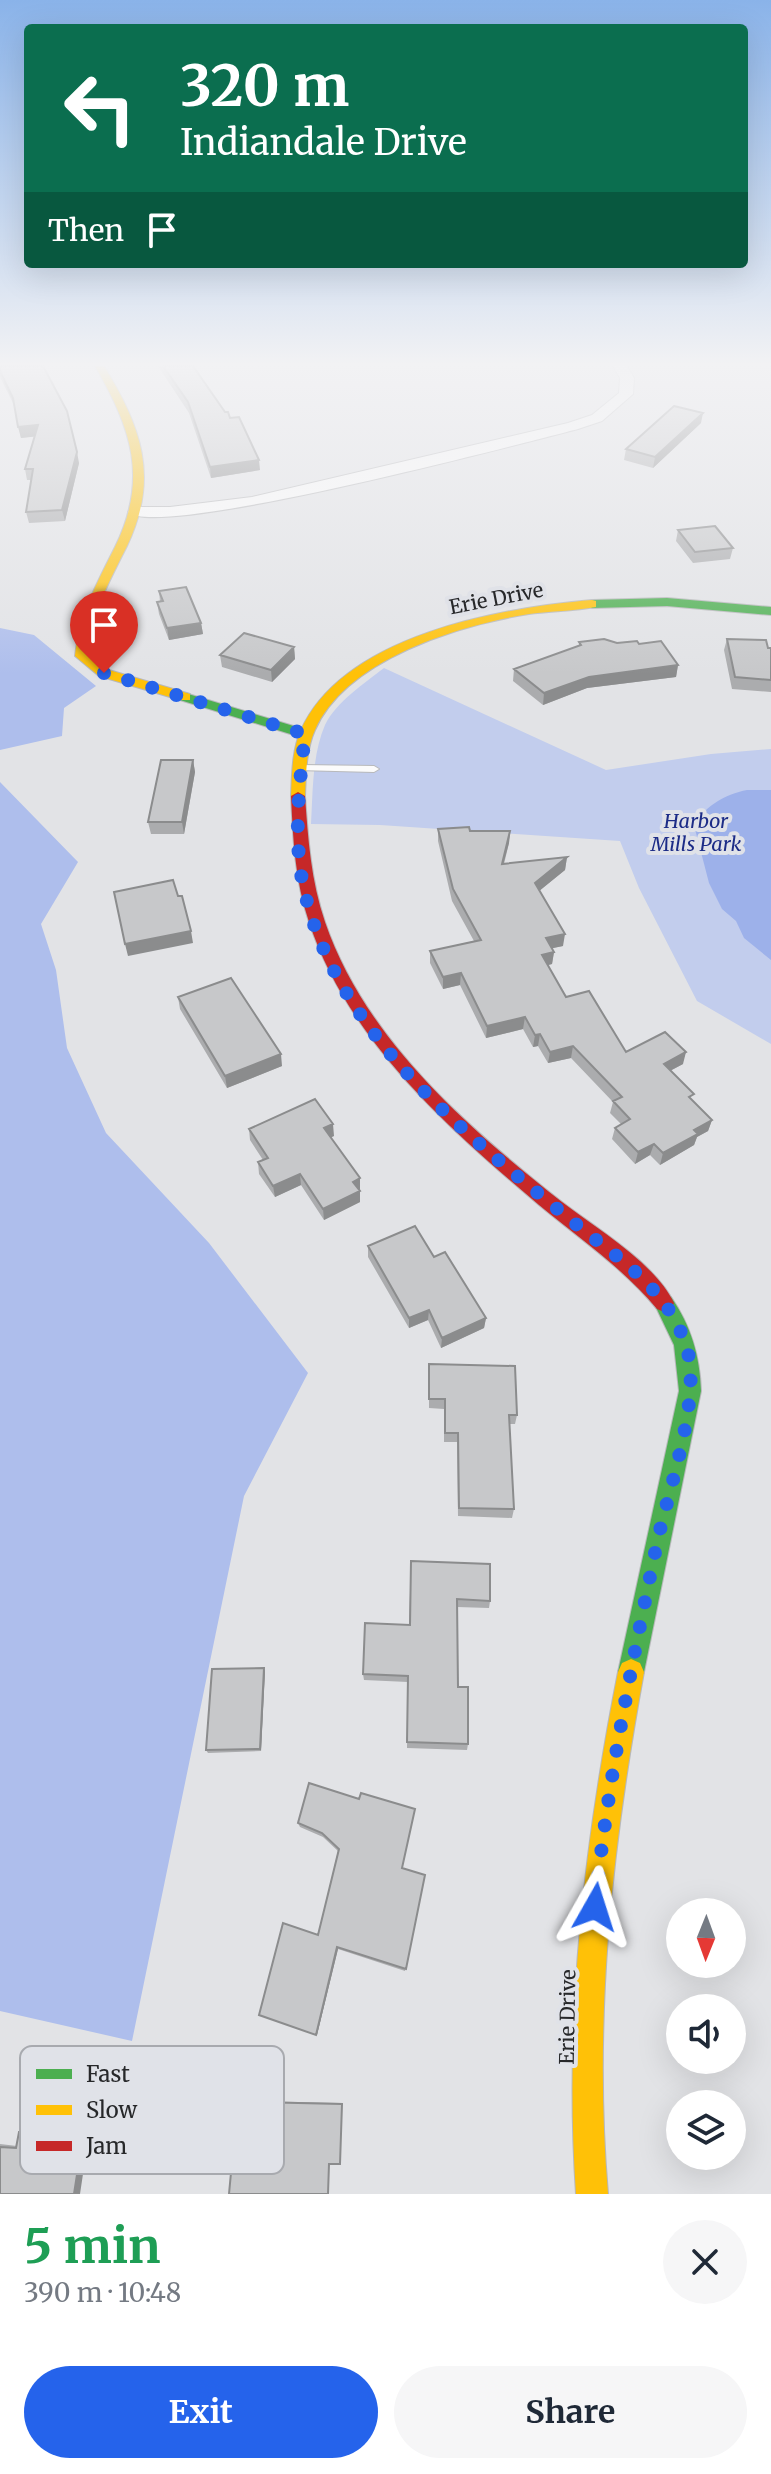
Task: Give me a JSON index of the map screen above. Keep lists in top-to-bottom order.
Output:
{
  "streets": {
    "street": ["Erie Drive"]
  },
  "parks": ["Harbor Mills Park"],
  "legend": ["Fast", "Slow", "Jam"],
  "north": "bottom",
  "page": {
    "turn": ["320 m", "Indiandale Drive"],
    "then": "Then",
    "heading": ["5 min", "390 m · 10:48"],
    "buttons": ["Exit", "Share"]
  }
}
